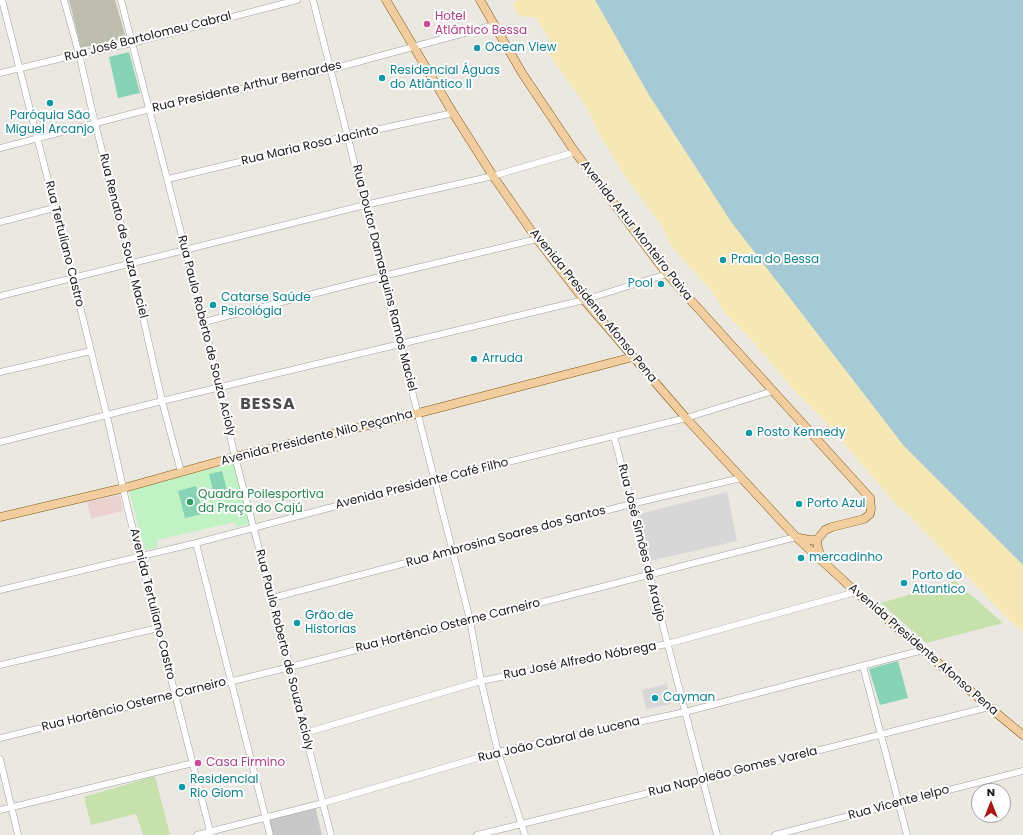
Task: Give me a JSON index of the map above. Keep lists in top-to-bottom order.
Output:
{
  "streets": {
    "main road": [
      "Avenida Artur Monteiro Paiva",
      "Avenida Presidente Afonso Pena",
      "Avenida Presidente Nilo Peçanha",
      "Rua Hortêncio Osterne Carneiro"
    ],
    "street": [
      "Rua José Bartolomeu Cabral",
      "Rua Presidente Arthur Bernardes",
      "Rua Maria Rosa Jacinto",
      "Rua Renato de Souza Maciel",
      "Rua Tertuliano Castro",
      "Rua Doutor Damasquins Ramos Maciel",
      "Rua Paulo Roberto de Souza Acioly",
      "Avenida Presidente Café Filho",
      "Rua Ambrosina Soares dos Santos",
      "Rua José Simões de Araújo",
      "Avenida Tertuliano Castro",
      "Rua José Alfredo Nóbrega",
      "Rua João Cabral de Lucena",
      "Rua Napoleão Gomes Varela",
      "Rua Vicente Ielpo"
    ]
  },
  "crossings": [
    ["Rua José Bartolomeu Cabral", "Rua Renato de Souza Maciel"],
    ["Rua José Bartolomeu Cabral", "Rua Tertuliano Castro"],
    ["Rua José Bartolomeu Cabral", "Rua Paulo Roberto de Souza Acioly"],
    ["Rua Presidente Arthur Bernardes", "Avenida Artur Monteiro Paiva"],
    ["Rua Presidente Arthur Bernardes", "Rua Renato de Souza Maciel"],
    ["Rua Presidente Arthur Bernardes", "Rua Tertuliano Castro"],
    ["Rua Presidente Arthur Bernardes", "Rua Doutor Damasquins Ramos Maciel"],
    ["Rua Presidente Arthur Bernardes", "Avenida Presidente Afonso Pena"],
    ["Rua Presidente Arthur Bernardes", "Rua Paulo Roberto de Souza Acioly"],
    ["Rua Maria Rosa Jacinto", "Rua Doutor Damasquins Ramos Maciel"],
    ["Rua Maria Rosa Jacinto", "Avenida Presidente Afonso Pena"],
    ["Rua Maria Rosa Jacinto", "Rua Paulo Roberto de Souza Acioly"],
    ["Avenida Artur Monteiro Paiva", "Avenida Presidente Afonso Pena"],
    ["Avenida Artur Monteiro Paiva", "Avenida Presidente Café Filho"],
    ["Avenida Artur Monteiro Paiva", "Rua Hortêncio Osterne Carneiro"],
    ["Rua Renato de Souza Maciel", "Avenida Presidente Nilo Peçanha"],
    ["Rua Tertuliano Castro", "Avenida Presidente Nilo Peçanha"],
    ["Rua Tertuliano Castro", "Avenida Tertuliano Castro"],
    ["Rua Doutor Damasquins Ramos Maciel", "Avenida Presidente Nilo Peçanha"],
    ["Rua Doutor Damasquins Ramos Maciel", "Avenida Presidente Café Filho"],
    ["Rua Doutor Damasquins Ramos Maciel", "Rua Ambrosina Soares dos Santos"],
    ["Rua Doutor Damasquins Ramos Maciel", "Rua Hortêncio Osterne Carneiro"],
    ["Rua Doutor Damasquins Ramos Maciel", "Rua José Alfredo Nóbrega"],
    ["Rua Doutor Damasquins Ramos Maciel", "Rua João Cabral de Lucena"],
    ["Rua Doutor Damasquins Ramos Maciel", "Rua Napoleão Gomes Varela"],
    ["Avenida Presidente Afonso Pena", "Avenida Presidente Nilo Peçanha"],
    ["Avenida Presidente Afonso Pena", "Avenida Presidente Café Filho"],
    ["Avenida Presidente Afonso Pena", "Rua Ambrosina Soares dos Santos"],
    ["Avenida Presidente Afonso Pena", "Rua Hortêncio Osterne Carneiro"],
    ["Avenida Presidente Afonso Pena", "Rua José Alfredo Nóbrega"],
    ["Avenida Presidente Afonso Pena", "Rua João Cabral de Lucena"],
    ["Avenida Presidente Afonso Pena", "Rua Napoleão Gomes Varela"],
    ["Rua Paulo Roberto de Souza Acioly", "Avenida Presidente Nilo Peçanha"],
    ["Rua Paulo Roberto de Souza Acioly", "Avenida Presidente Café Filho"],
    ["Rua Paulo Roberto de Souza Acioly", "Rua Ambrosina Soares dos Santos"],
    ["Rua Paulo Roberto de Souza Acioly", "Rua Hortêncio Osterne Carneiro"],
    ["Rua Paulo Roberto de Souza Acioly", "Rua José Alfredo Nóbrega"],
    ["Rua Paulo Roberto de Souza Acioly", "Rua João Cabral de Lucena"],
    ["Avenida Presidente Nilo Peçanha", "Avenida Tertuliano Castro"],
    ["Avenida Presidente Café Filho", "Rua José Simões de Araújo"],
    ["Avenida Presidente Café Filho", "Avenida Tertuliano Castro"],
    ["Rua Ambrosina Soares dos Santos", "Rua José Simões de Araújo"],
    ["Rua José Simões de Araújo", "Rua Hortêncio Osterne Carneiro"],
    ["Rua José Simões de Araújo", "Rua José Alfredo Nóbrega"],
    ["Rua José Simões de Araújo", "Rua João Cabral de Lucena"],
    ["Rua José Simões de Araújo", "Rua Napoleão Gomes Varela"],
    ["Avenida Tertuliano Castro", "Rua Hortêncio Osterne Carneiro"],
    ["Avenida Tertuliano Castro", "Rua João Cabral de Lucena"]
  ],
  "districts": ["BESSA"],
  "places": [
    "Hotel Atlântico Bessa",
    "Ocean View",
    "Residencial Águas do Atlântico II",
    "Paróquia São Miguel Arcanjo",
    "Praia do Bessa",
    "Pool",
    "Catarse Saúde Psicológia",
    "Arruda",
    "Posto Kennedy",
    "Quadra Poilesportiva da Praça do Cajú",
    "Porto Azul",
    "mercadinho",
    "Porto do Atlantico",
    "Grão de Historias",
    "Cayman",
    "Casa Firmino",
    "Residencial Rio Giom"
  ],
  "north": "top"
}
